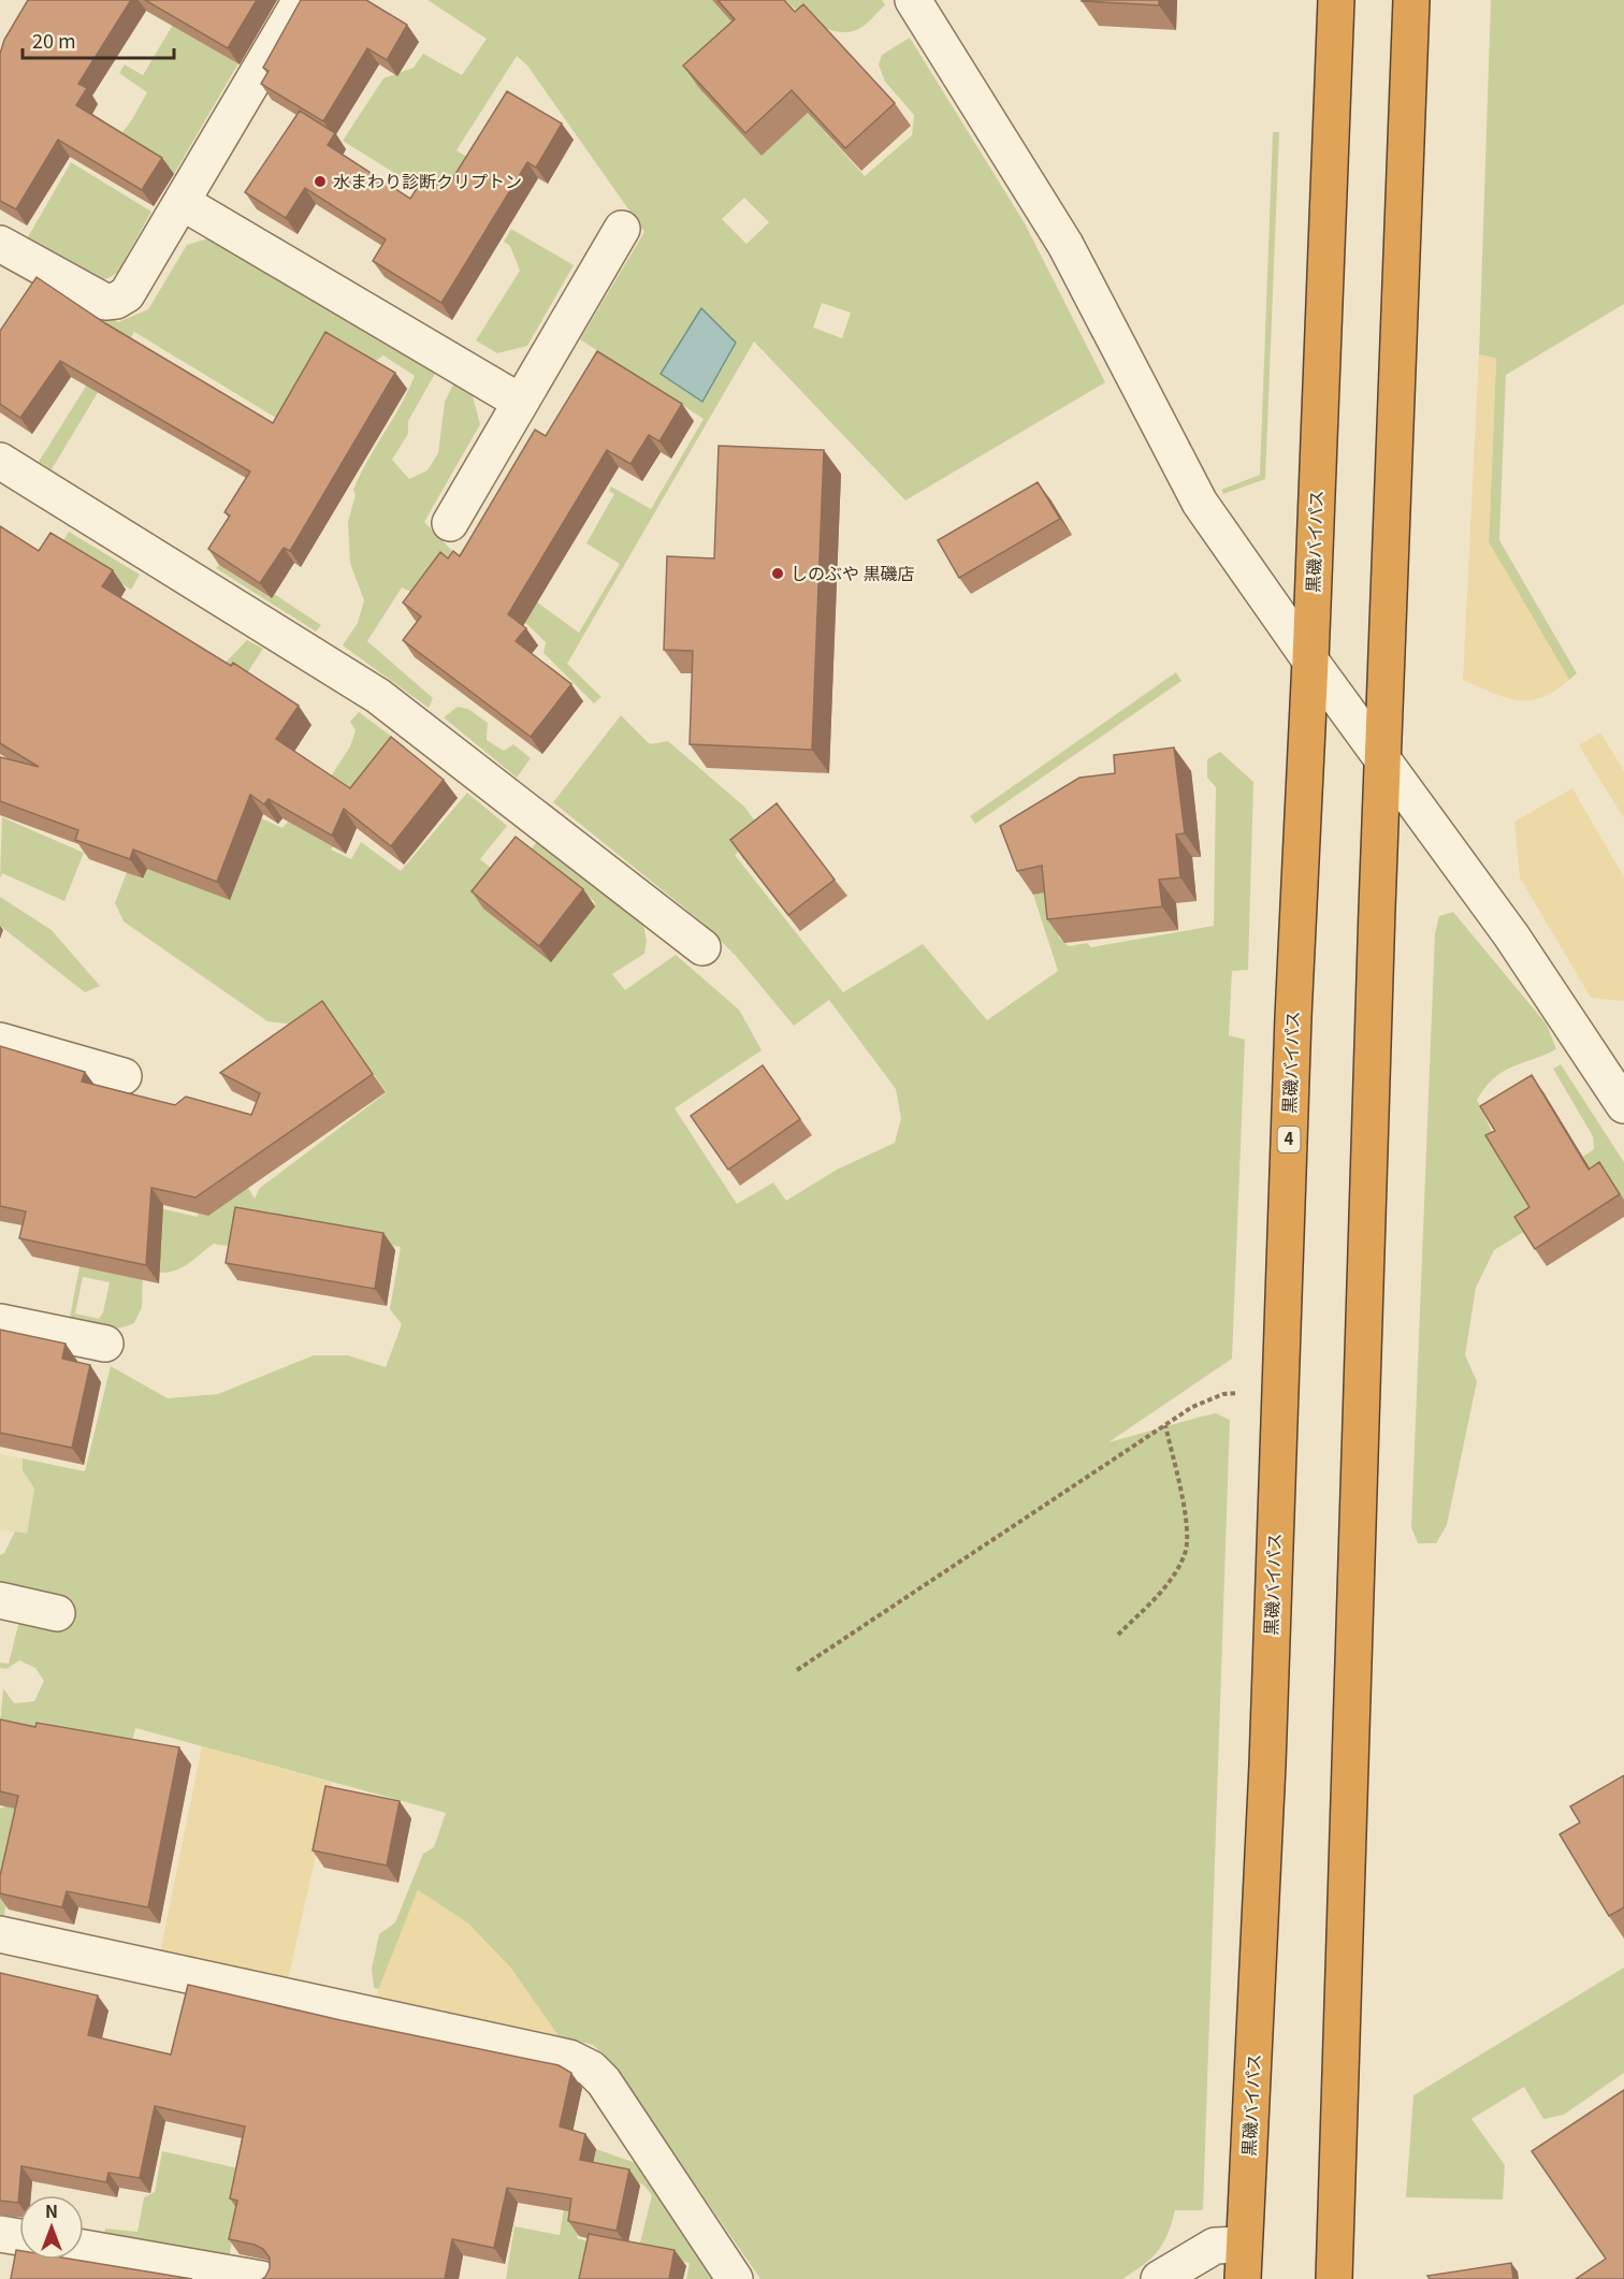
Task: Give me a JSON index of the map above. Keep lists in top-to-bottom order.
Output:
{
  "streets": {
    "highway": ["黒磯バイパス", "4"]
  },
  "places": ["水まわり診断クリプトン", "しのぶや 黒磯店"],
  "scale_bar": "20 m",
  "north": "top"
}
